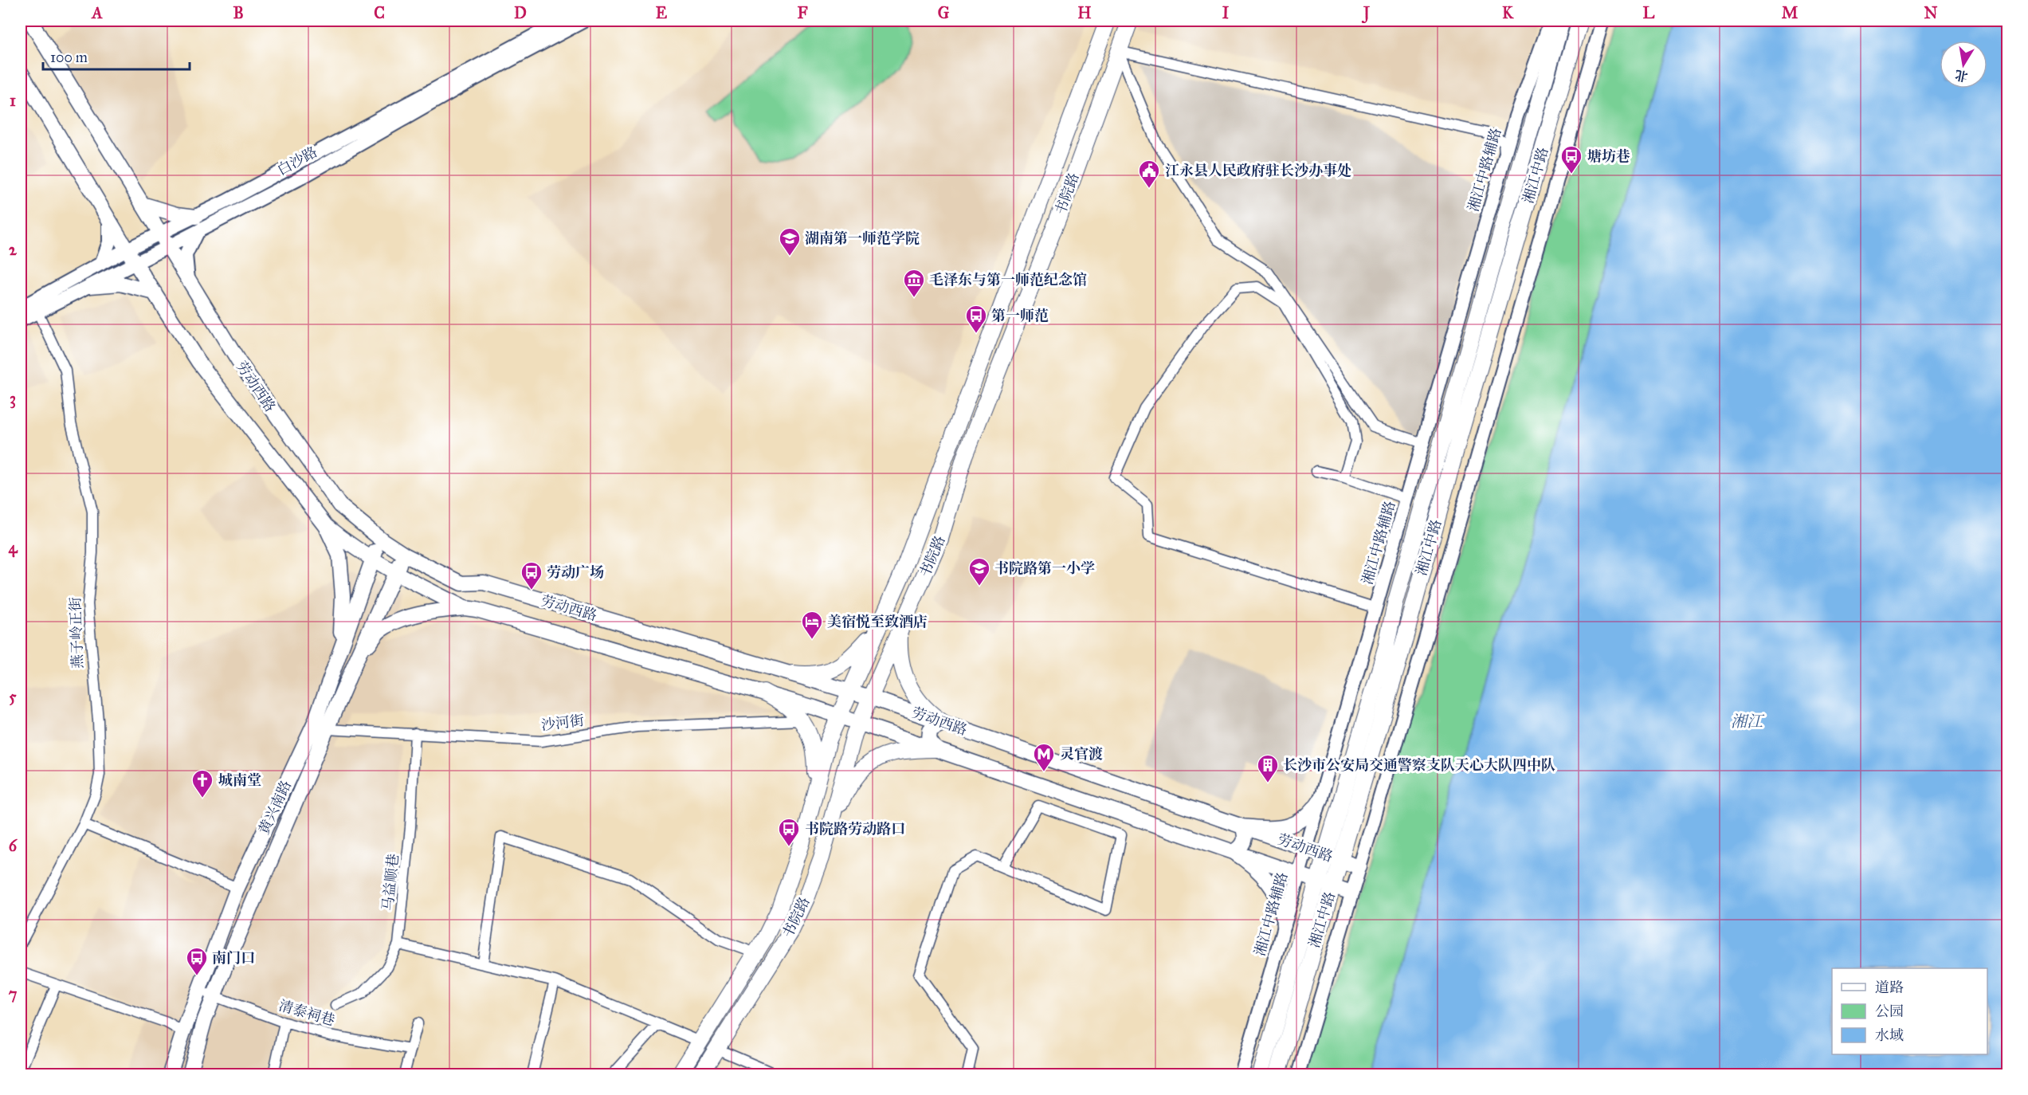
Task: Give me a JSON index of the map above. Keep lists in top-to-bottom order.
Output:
{
  "streets": {
    "main road": [
      "湘江中路",
      "书院路",
      "劳动西路",
      "黄兴南路"
    ],
    "street": [
      "白沙路",
      "湘江中路辅路",
      "燕子岭正街",
      "沙河街",
      "马益顺巷",
      "清泰祠巷"
    ]
  },
  "crossings": [
    ["白沙路", "劳动西路"],
    ["白沙路", "燕子岭正街"],
    ["湘江中路辅路", "劳动西路"],
    ["湘江中路", "劳动西路"],
    ["书院路", "劳动西路"],
    ["劳动西路", "黄兴南路"],
    ["沙河街", "黄兴南路"],
    ["沙河街", "马益顺巷"],
    ["黄兴南路", "清泰祠巷"]
  ],
  "water": ["湘江"],
  "places": {
    "bus stop": [
      "塘坊巷",
      "第一师范",
      "劳动广场",
      "书院路劳动路口",
      "南门口"
    ],
    "public building": ["江永县人民政府驻长沙办事处"],
    "school or university": ["湖南第一师范学院", "书院路第一小学"],
    "museum": ["毛泽东与第一师范纪念馆"],
    "hotel": ["美宿悦至致酒店"],
    "metro station": ["灵官渡"],
    "building": ["长沙市公安局交通警察支队天心大队四中队"],
    "church": ["城南堂"]
  },
  "legend": ["道路", "公园", "水域"],
  "scale_bar": "100 m",
  "north": "bottom",
  "grid": {
    "columns": [
      "A",
      "B",
      "C",
      "D",
      "E",
      "F",
      "G",
      "H",
      "I",
      "J",
      "K",
      "L",
      "M",
      "N"
    ],
    "rows": [
      "1",
      "2",
      "3",
      "4",
      "5",
      "6",
      "7"
    ]
  }
}
